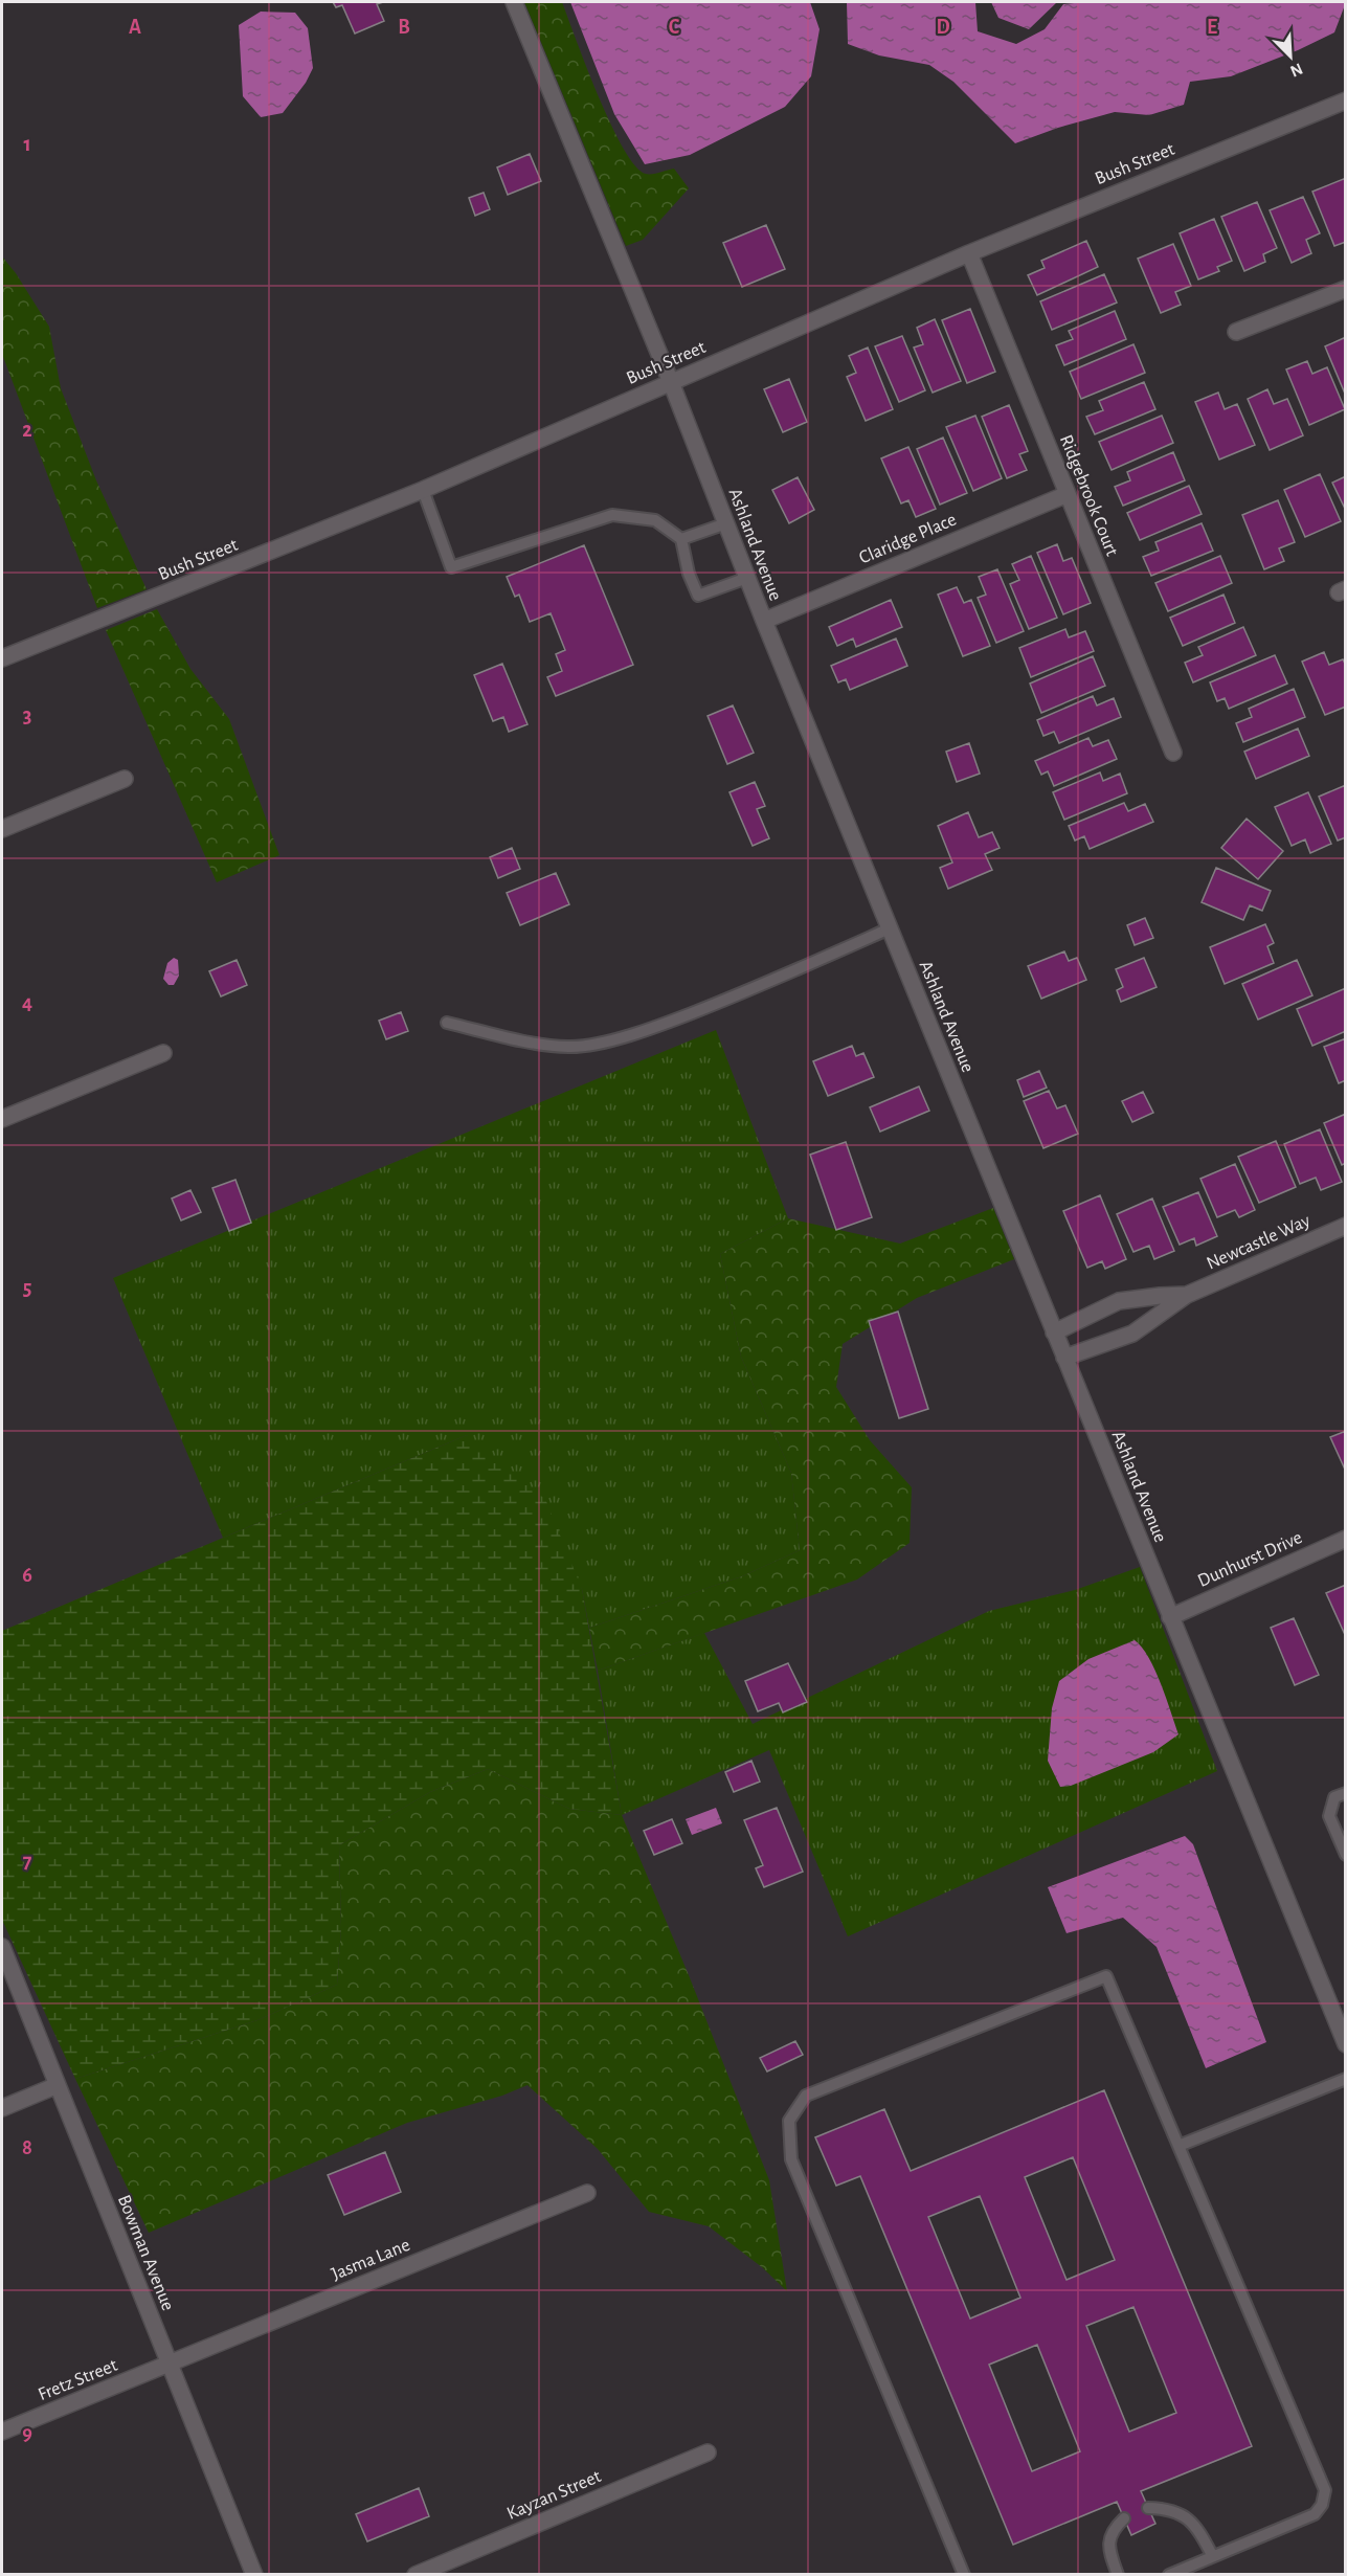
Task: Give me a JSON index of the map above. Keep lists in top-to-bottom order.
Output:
{
  "streets": {
    "street": [
      "Bush Street",
      "Ridgebrook Court",
      "Claridge Place",
      "Ashland Avenue",
      "Newcastle Way",
      "Dunhurst Drive",
      "Bowman Avenue",
      "Jasma Lane",
      "Fretz Street",
      "Kayzan Street"
    ]
  },
  "crossings": [
    ["Bush Street", "Ridgebrook Court"],
    ["Bush Street", "Ashland Avenue"],
    ["Ridgebrook Court", "Claridge Place"],
    ["Claridge Place", "Ashland Avenue"],
    ["Ashland Avenue", "Newcastle Way"],
    ["Ashland Avenue", "Dunhurst Drive"],
    ["Bowman Avenue", "Jasma Lane"],
    ["Bowman Avenue", "Fretz Street"],
    ["Jasma Lane", "Fretz Street"]
  ],
  "north": "bottom right",
  "grid": {
    "columns": [
      "A",
      "B",
      "C",
      "D",
      "E"
    ],
    "rows": [
      "1",
      "2",
      "3",
      "4",
      "5",
      "6",
      "7",
      "8",
      "9"
    ]
  }
}
